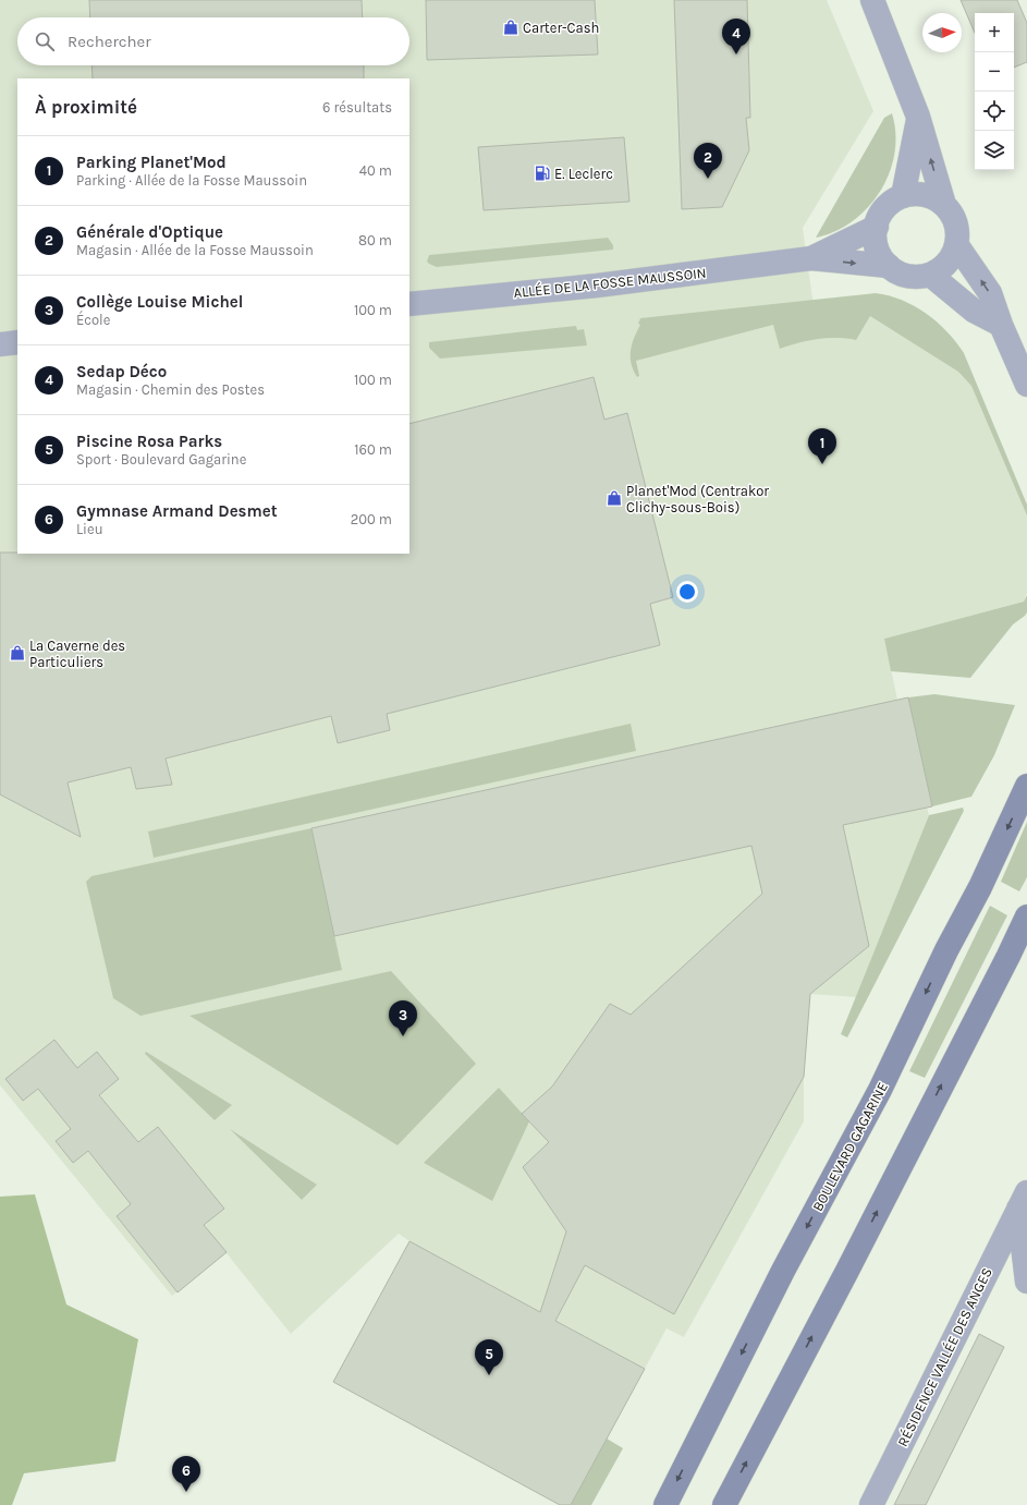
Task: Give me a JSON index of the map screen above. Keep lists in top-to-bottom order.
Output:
{
  "streets": {
    "main road": ["BOULEVARD GAGARINE"],
    "street": ["ALLÉE DE LA FOSSE MAUSSOIN", "RÉSIDENCE VALLÉE DES ANGES"]
  },
  "places": {
    "shop": ["Carter-Cash", "Planet'Mod (Centrakor Clichy-sous-Bois)", "La Caverne des Particuliers"],
    "fuel station": ["E. Leclerc"]
  },
  "north": "right",
  "page": {
    "map_buttons": ["+", "−"],
    "search": "Rechercher",
    "pins": [
      "4",
      "2",
      "1",
      "3",
      "5",
      "6"
    ],
    "heading": ["À proximité", "6 résultats"],
    "list": [
      {
        "mark": "1",
        "name": "Parking Planet'Mod",
        "note": "Parking · Allée de la Fosse Maussoin",
        "value": "40 m"
      },
      {
        "mark": "2",
        "name": "Générale d'Optique",
        "note": "Magasin · Allée de la Fosse Maussoin",
        "value": "80 m"
      },
      {
        "mark": "3",
        "name": "Collège Louise Michel",
        "note": "École",
        "value": "100 m"
      },
      {
        "mark": "4",
        "name": "Sedap Déco",
        "note": "Magasin · Chemin des Postes",
        "value": "100 m"
      },
      {
        "mark": "5",
        "name": "Piscine Rosa Parks",
        "note": "Sport · Boulevard Gagarine",
        "value": "160 m"
      },
      {
        "mark": "6",
        "name": "Gymnase Armand Desmet",
        "note": "Lieu",
        "value": "200 m"
      }
    ]
  }
}
